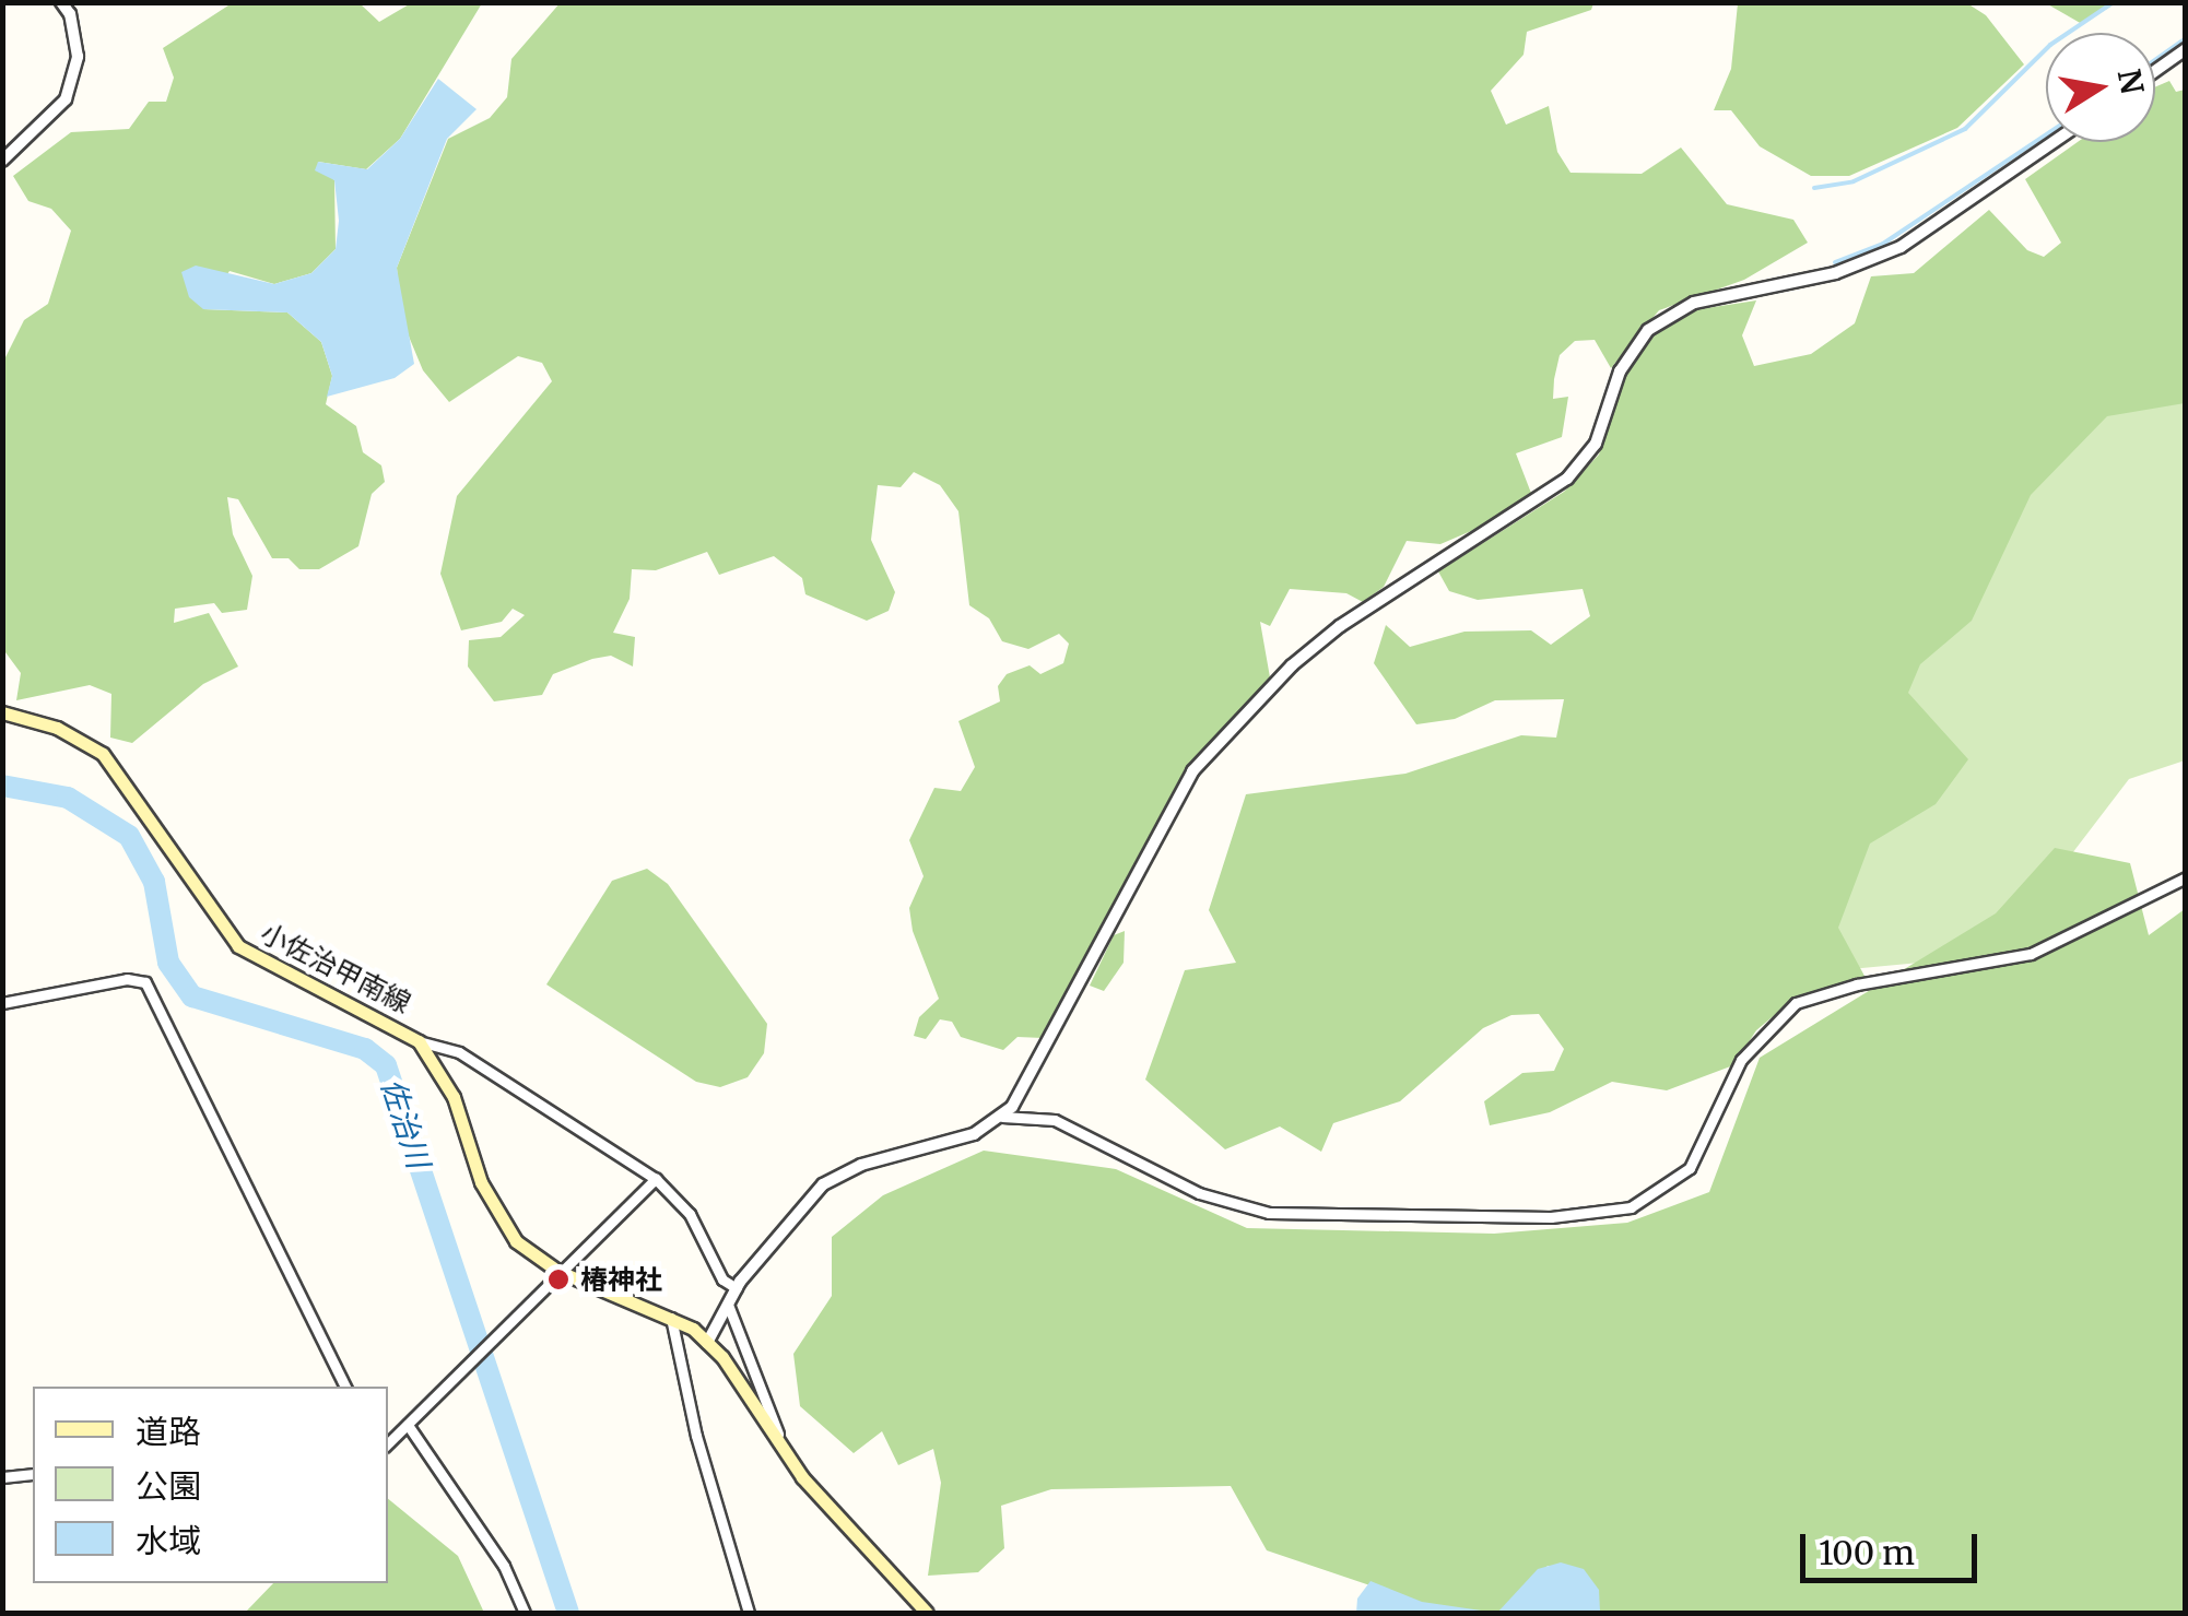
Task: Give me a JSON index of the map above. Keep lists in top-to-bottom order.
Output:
{
  "streets": {
    "main road": ["小佐治甲南線"]
  },
  "water": ["佐治川"],
  "places": ["椿神社"],
  "legend": ["道路", "公園", "水域"],
  "scale_bar": "100 m",
  "north": "right"
}
